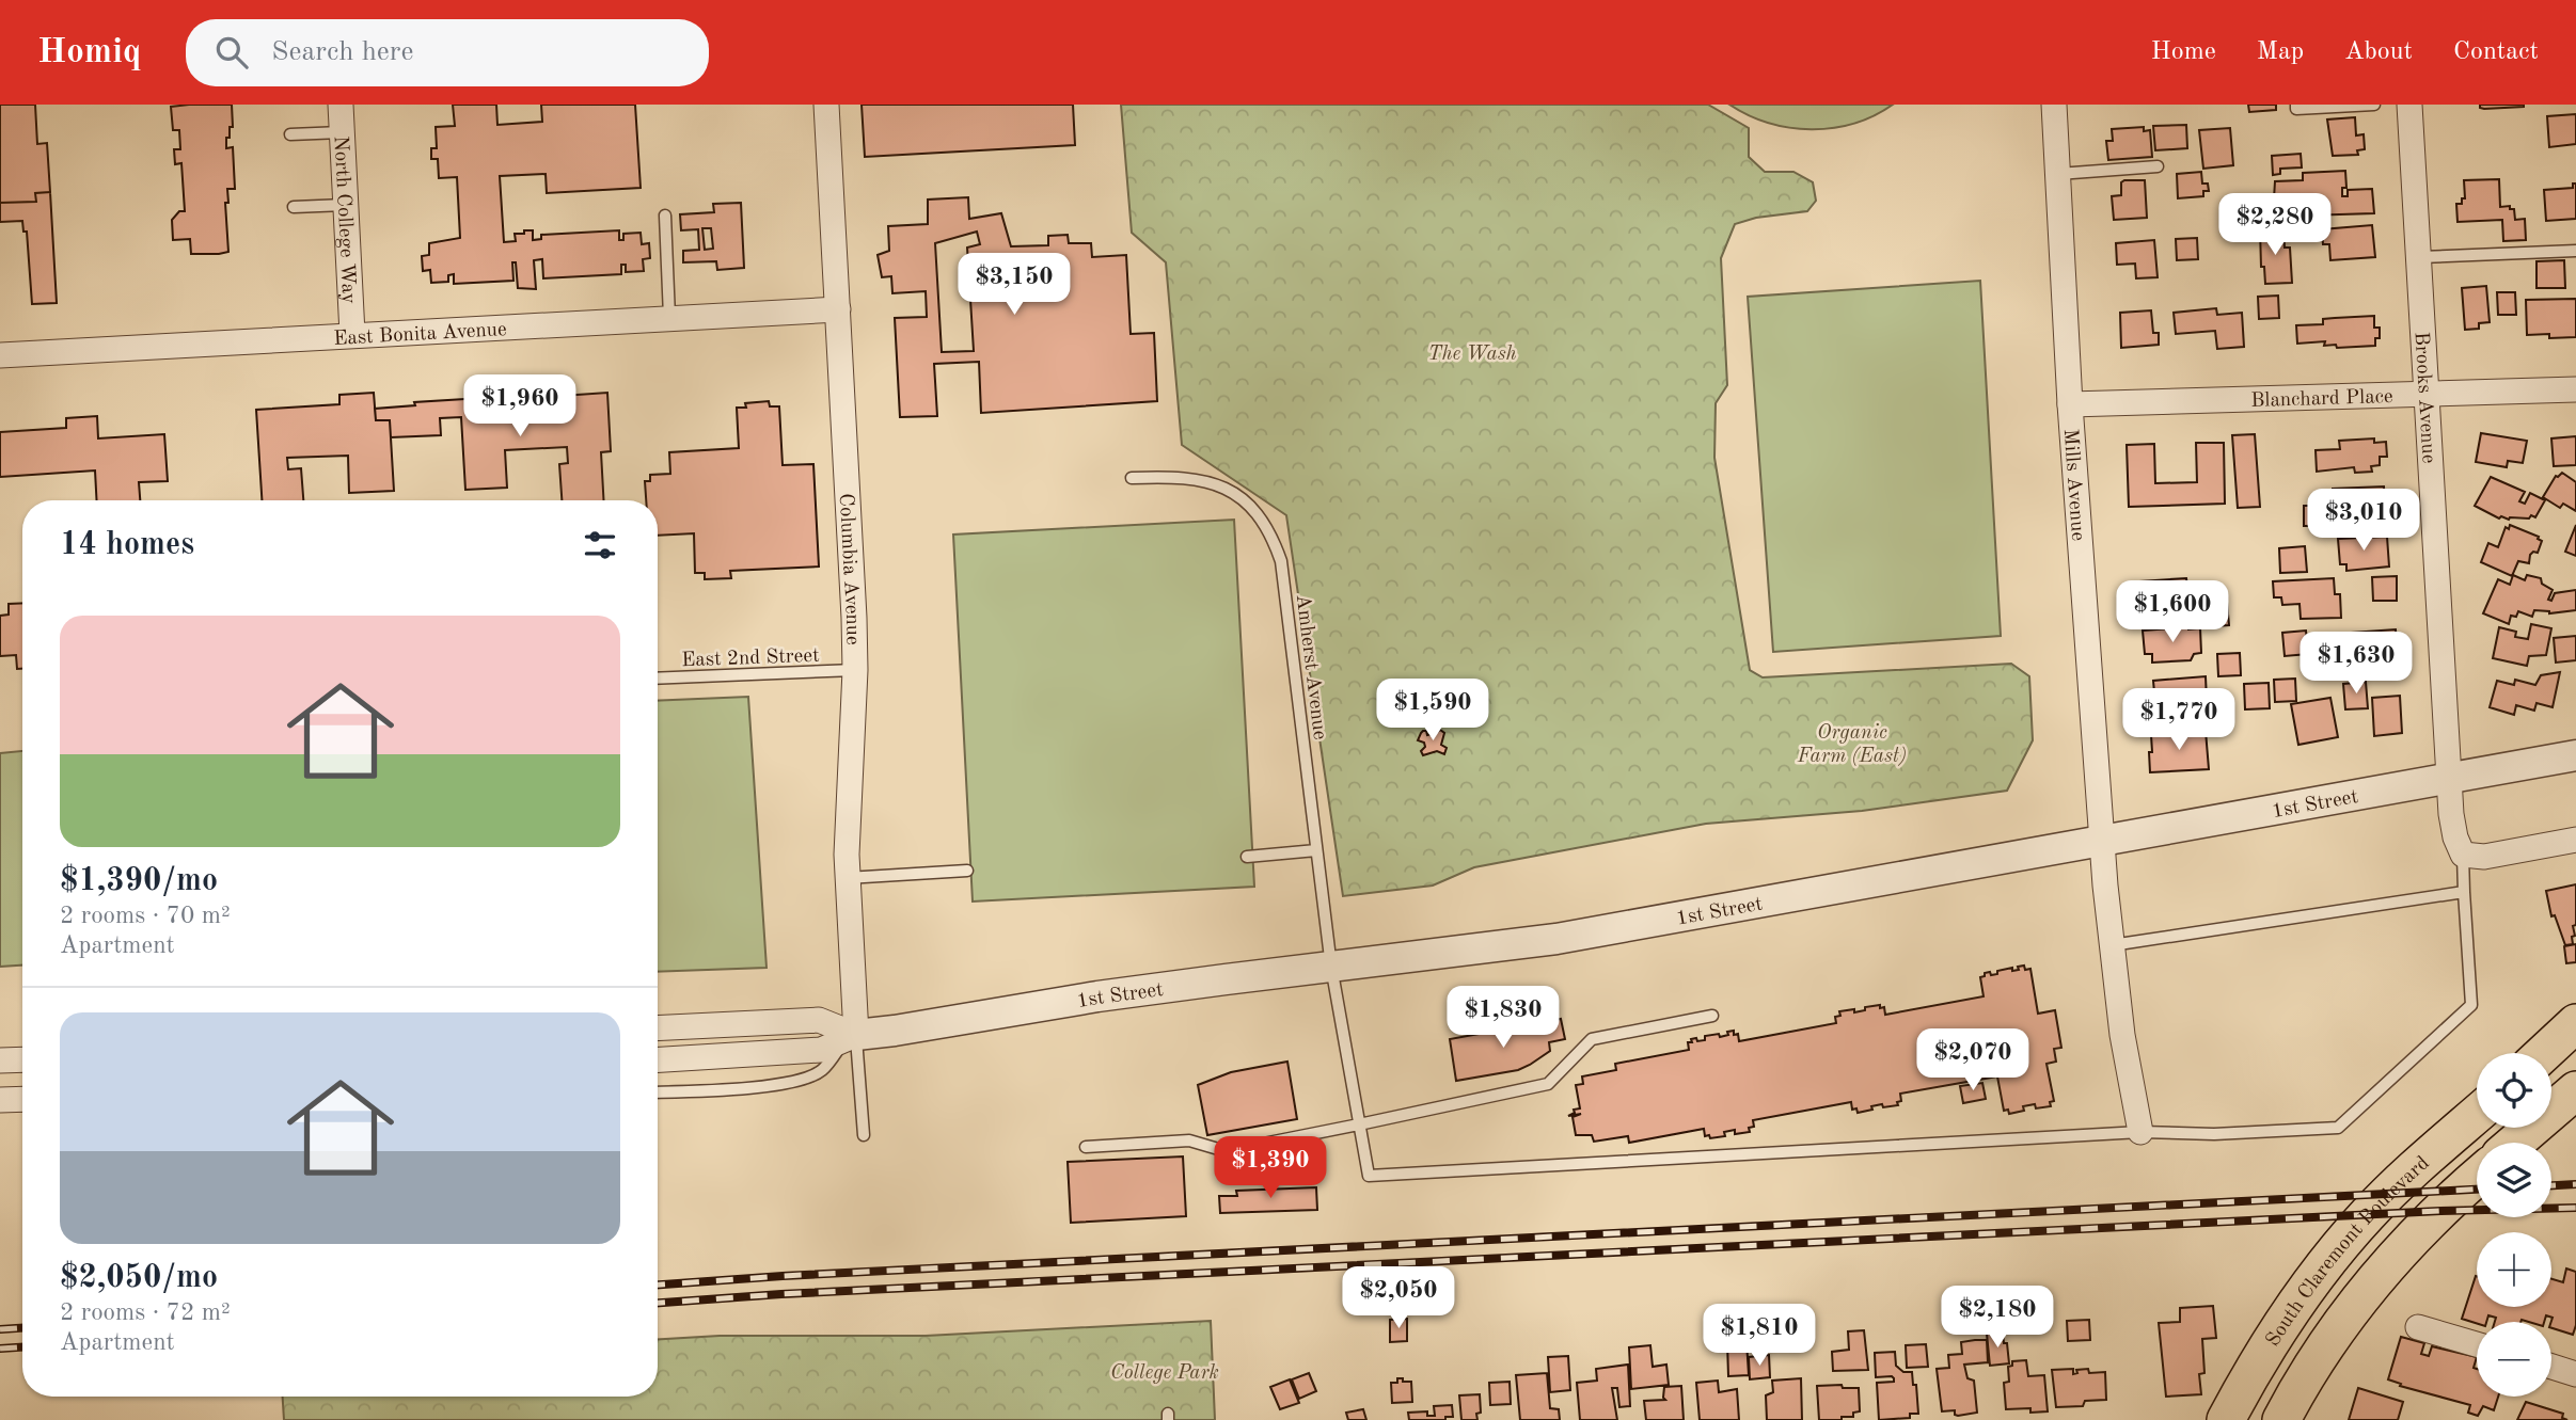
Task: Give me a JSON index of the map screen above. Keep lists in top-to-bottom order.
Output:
{
  "streets": {
    "main road": ["South Claremont Boulevard"],
    "street": [
      "North College Way",
      "East Bonita Avenue",
      "Blanchard Place",
      "Brooks Avenue",
      "Mills Avenue",
      "Columbia Avenue",
      "1st Street"
    ],
    "lane": ["East 2nd Street", "Amherst Avenue"]
  },
  "crossings": [
    ["North College Way", "East Bonita Avenue"],
    ["East Bonita Avenue", "Columbia Avenue"],
    ["Blanchard Place", "Brooks Avenue"],
    ["Blanchard Place", "Mills Avenue"],
    ["Brooks Avenue", "1st Street"],
    ["Mills Avenue", "Amherst Avenue"],
    ["Mills Avenue", "1st Street"],
    ["Columbia Avenue", "East 2nd Street"],
    ["Columbia Avenue", "1st Street"],
    ["Amherst Avenue", "1st Street"]
  ],
  "parks": ["The Wash", "Organic Farm (East)", "College Park"],
  "page": {
    "header": "Homiq",
    "search": "Search here",
    "nav": [
      "Home",
      "Map",
      "About",
      "Contact"
    ],
    "price": [
      "$2,280",
      "$3,150",
      "$1,960",
      "$3,010",
      "$1,600",
      "$1,630",
      "$1,590",
      "$1,770",
      "$1,830",
      "$2,070",
      "$1,390",
      "$2,050",
      "$2,180",
      "$1,810"
    ],
    "heading": "14 homes",
    "list": [
      {
        "name": "$1,390/mo",
        "note": "2 rooms · 70 m² · Apartment"
      },
      {
        "name": "$2,050/mo",
        "note": "2 rooms · 72 m² · Apartment"
      }
    ],
    "map_buttons": ["+", "−"]
  }
}
